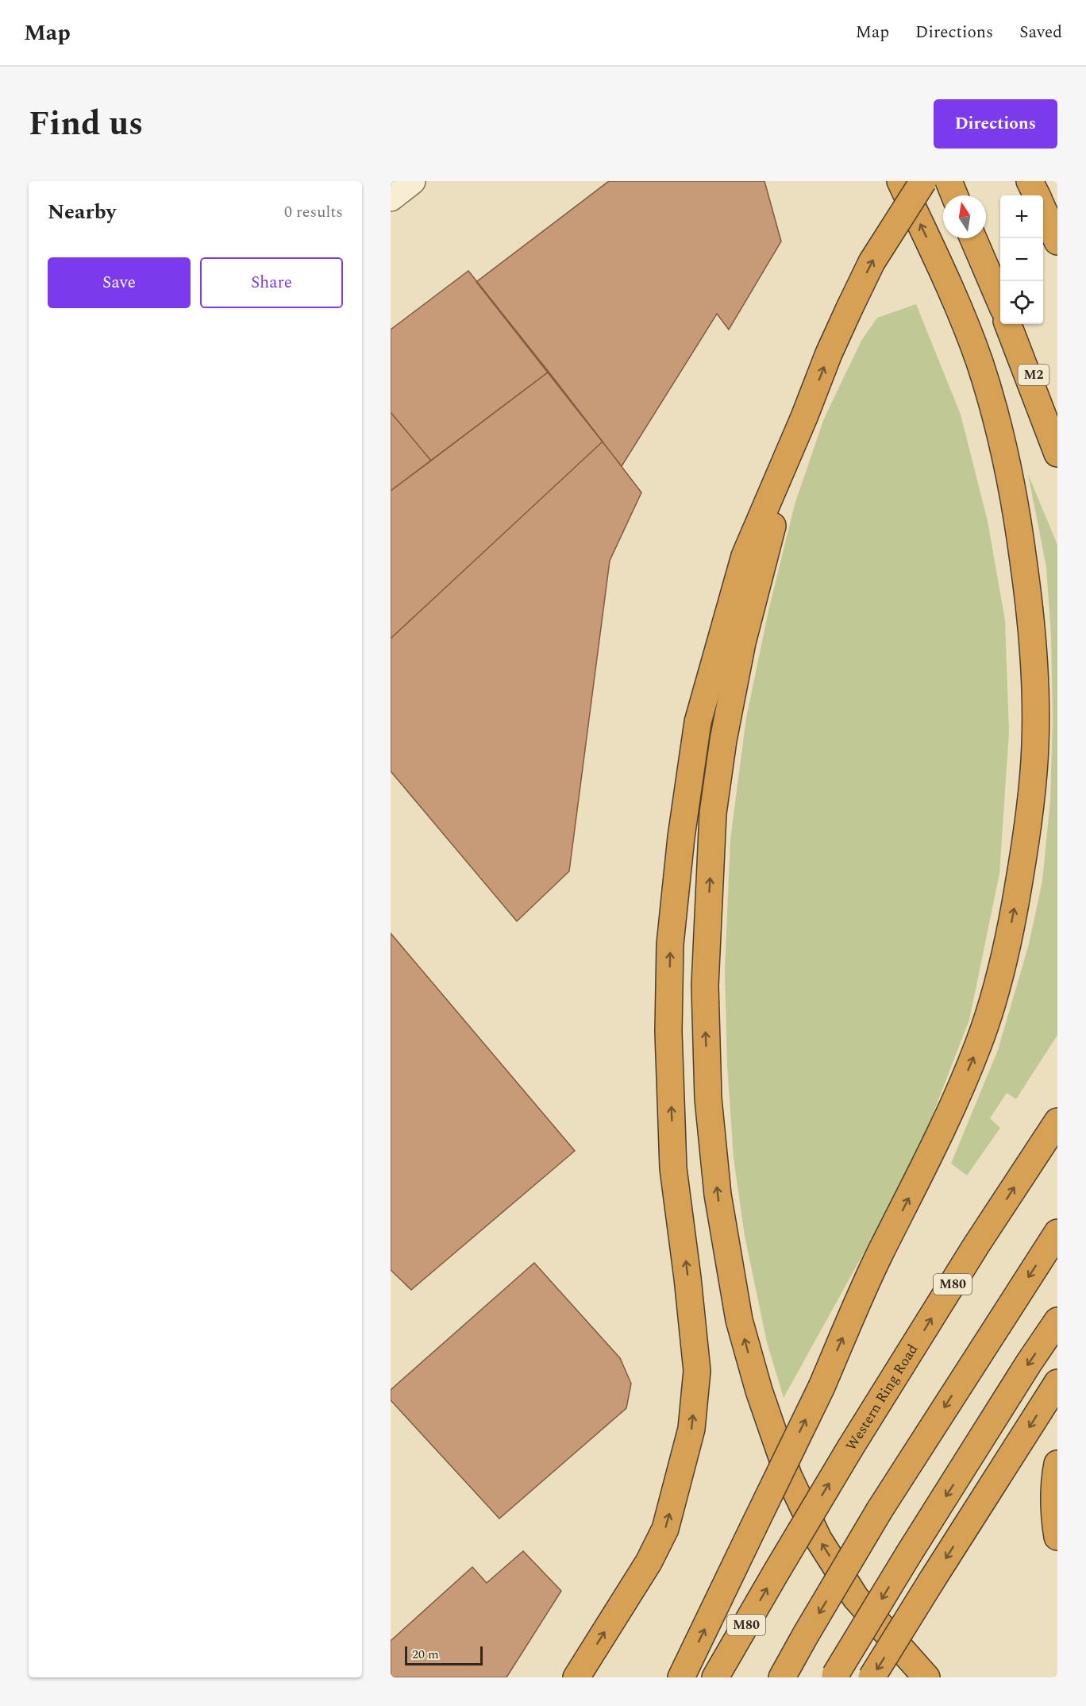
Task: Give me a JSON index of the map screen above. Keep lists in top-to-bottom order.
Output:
{
  "streets": {
    "highway": ["M2", "M80", "Western Ring Road"]
  },
  "scale_bar": "20 m",
  "north": "top",
  "page": {
    "header": "Map",
    "nav": ["Map", "Directions", "Saved"],
    "title": "Find us",
    "buttons": [
      "Directions",
      ["Save", "Share"]
    ],
    "heading": ["Nearby", "0 results"],
    "map_buttons": ["+", "−"],
    "scale": "20 m"
  }
}
